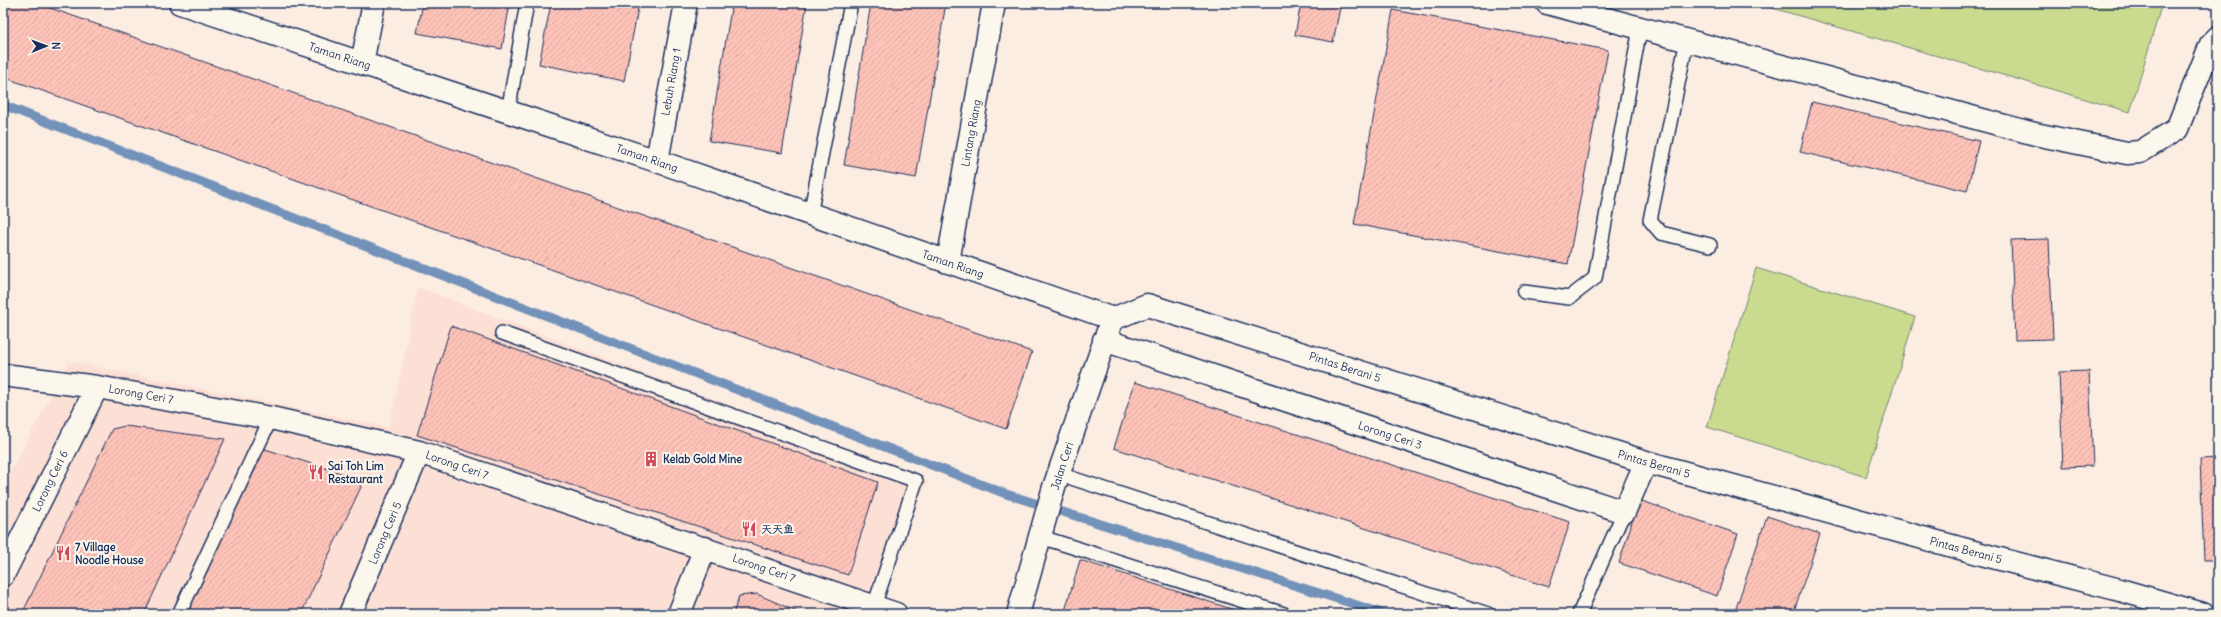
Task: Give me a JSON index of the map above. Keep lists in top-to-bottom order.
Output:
{
  "streets": {
    "street": [
      "Taman Riang",
      "Lebuh Riang 1",
      "Lintang Riang",
      "Pintas Berani 5",
      "Lorong Ceri 7",
      "Lorong Ceri 3",
      "Jalan Ceri",
      "Lorong Ceri 6",
      "Lorong Ceri 5"
    ]
  },
  "crossings": [
    ["Taman Riang", "Lebuh Riang 1"],
    ["Taman Riang", "Lintang Riang"],
    ["Taman Riang", "Pintas Berani 5"],
    ["Taman Riang", "Jalan Ceri"],
    ["Pintas Berani 5", "Jalan Ceri"],
    ["Lorong Ceri 7", "Lorong Ceri 6"],
    ["Lorong Ceri 7", "Lorong Ceri 5"],
    ["Lorong Ceri 3", "Jalan Ceri"]
  ],
  "places": {
    "building": ["Kelab Gold Mine"],
    "restaurant": ["Sai Toh Lim Restaurant", "天天鱼", "7 Village Noodle House"]
  },
  "north": "right"
}
